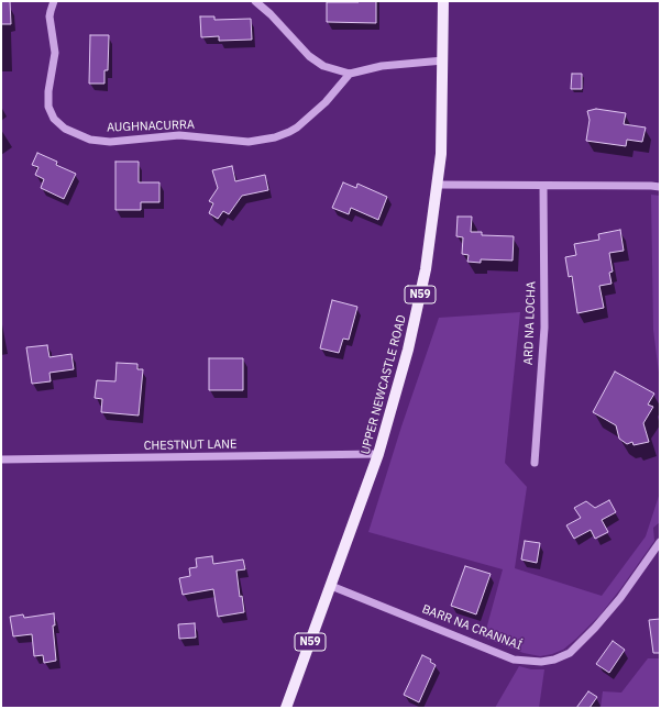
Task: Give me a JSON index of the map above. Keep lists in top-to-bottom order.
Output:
{
  "streets": {
    "main road": ["N59", "UPPER NEWCASTLE ROAD"],
    "street": [
      "AUGHNACURRA",
      "ARD NA LOCHA",
      "CHESTNUT LANE",
      "BARR NA CRANNAÍ"
    ]
  },
  "crossings": [
    ["UPPER NEWCASTLE ROAD", "CHESTNUT LANE"],
    ["UPPER NEWCASTLE ROAD", "BARR NA CRANNAÍ"]
  ]
}
